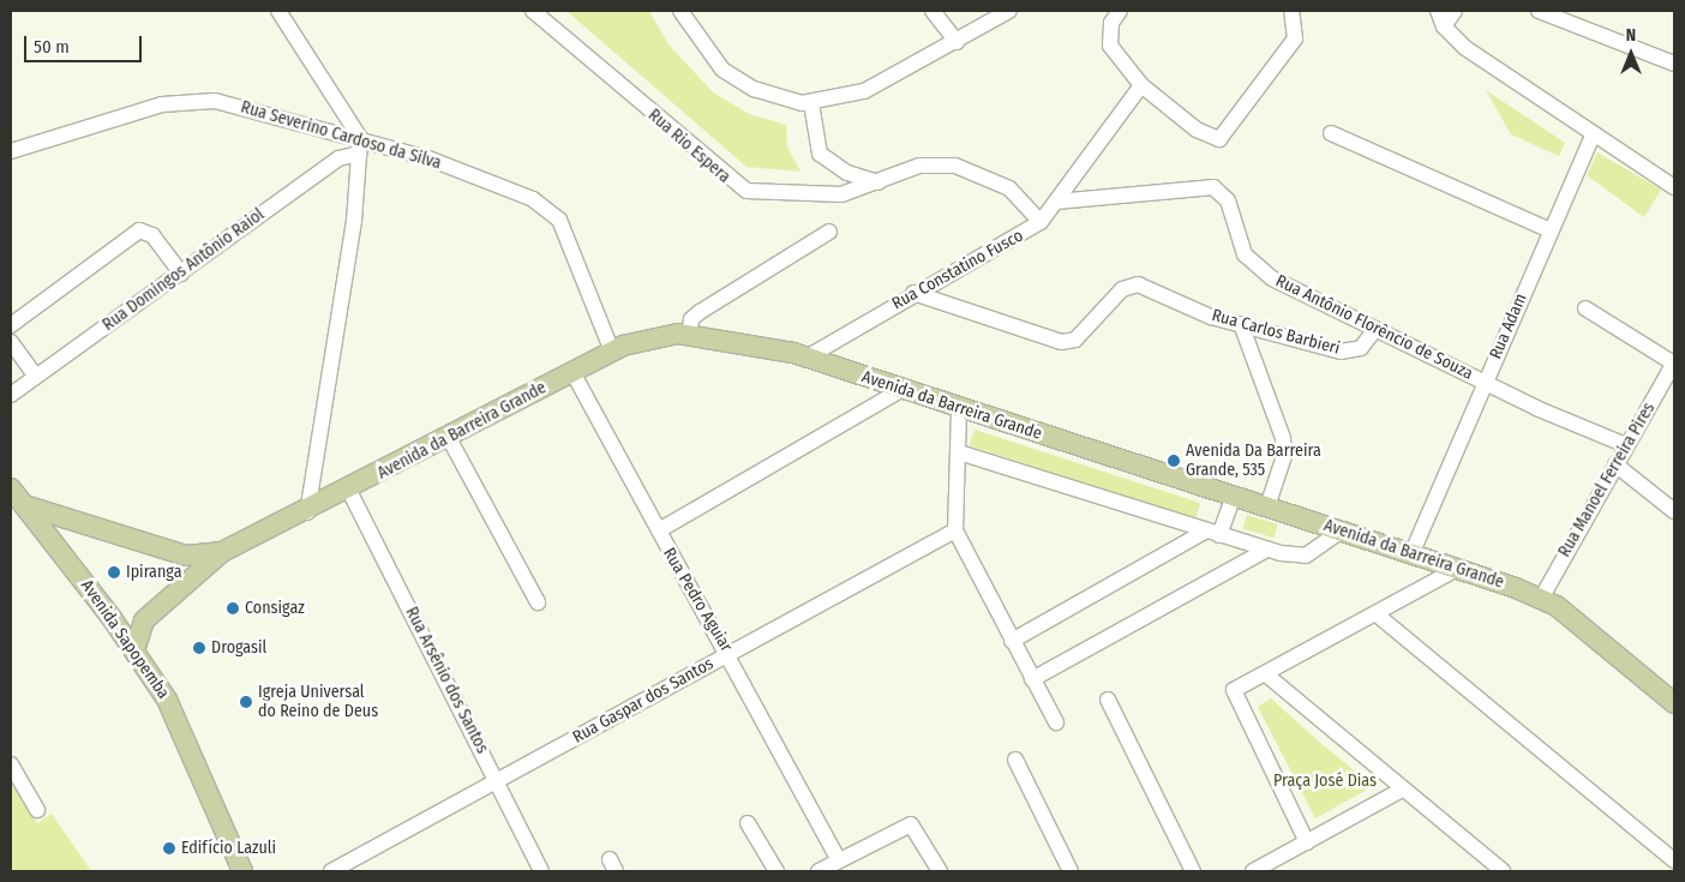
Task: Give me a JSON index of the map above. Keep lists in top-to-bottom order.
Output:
{
  "streets": {
    "main road": ["Avenida da Barreira Grande", "Avenida Sapopemba"],
    "street": [
      "Rua Severino Cardoso da Silva",
      "Rua Rio Espera",
      "Rua Domingos Antônio Raiol",
      "Rua Constatino Fusco",
      "Rua Adam",
      "Rua Antônio Florêncio de Souza",
      "Rua Carlos Barbieri",
      "Rua Manoel Ferreira Pires",
      "Rua Pedro Aguiar",
      "Rua Arsênio dos Santos",
      "Rua Gaspar dos Santos"
    ]
  },
  "crossings": [
    ["Rua Severino Cardoso da Silva", "Avenida da Barreira Grande"],
    ["Rua Rio Espera", "Rua Constatino Fusco"],
    ["Rua Constatino Fusco", "Rua Antônio Florêncio de Souza"],
    ["Rua Constatino Fusco", "Rua Carlos Barbieri"],
    ["Rua Constatino Fusco", "Avenida da Barreira Grande"],
    ["Rua Adam", "Rua Antônio Florêncio de Souza"],
    ["Rua Adam", "Avenida da Barreira Grande"],
    ["Rua Antônio Florêncio de Souza", "Rua Carlos Barbieri"],
    ["Rua Antônio Florêncio de Souza", "Rua Manoel Ferreira Pires"],
    ["Avenida da Barreira Grande", "Rua Manoel Ferreira Pires"],
    ["Avenida da Barreira Grande", "Rua Pedro Aguiar"],
    ["Avenida da Barreira Grande", "Avenida Sapopemba"],
    ["Avenida da Barreira Grande", "Rua Arsênio dos Santos"],
    ["Rua Pedro Aguiar", "Rua Gaspar dos Santos"],
    ["Rua Arsênio dos Santos", "Rua Gaspar dos Santos"]
  ],
  "parks": ["Praça José Dias"],
  "places": [
    "Avenida Da Barreira Grande, 535",
    "Ipiranga",
    "Consigaz",
    "Drogasil",
    "Igreja Universal do Reino de Deus",
    "Edifício Lazuli"
  ],
  "scale_bar": "50 m",
  "north": "top"
}
